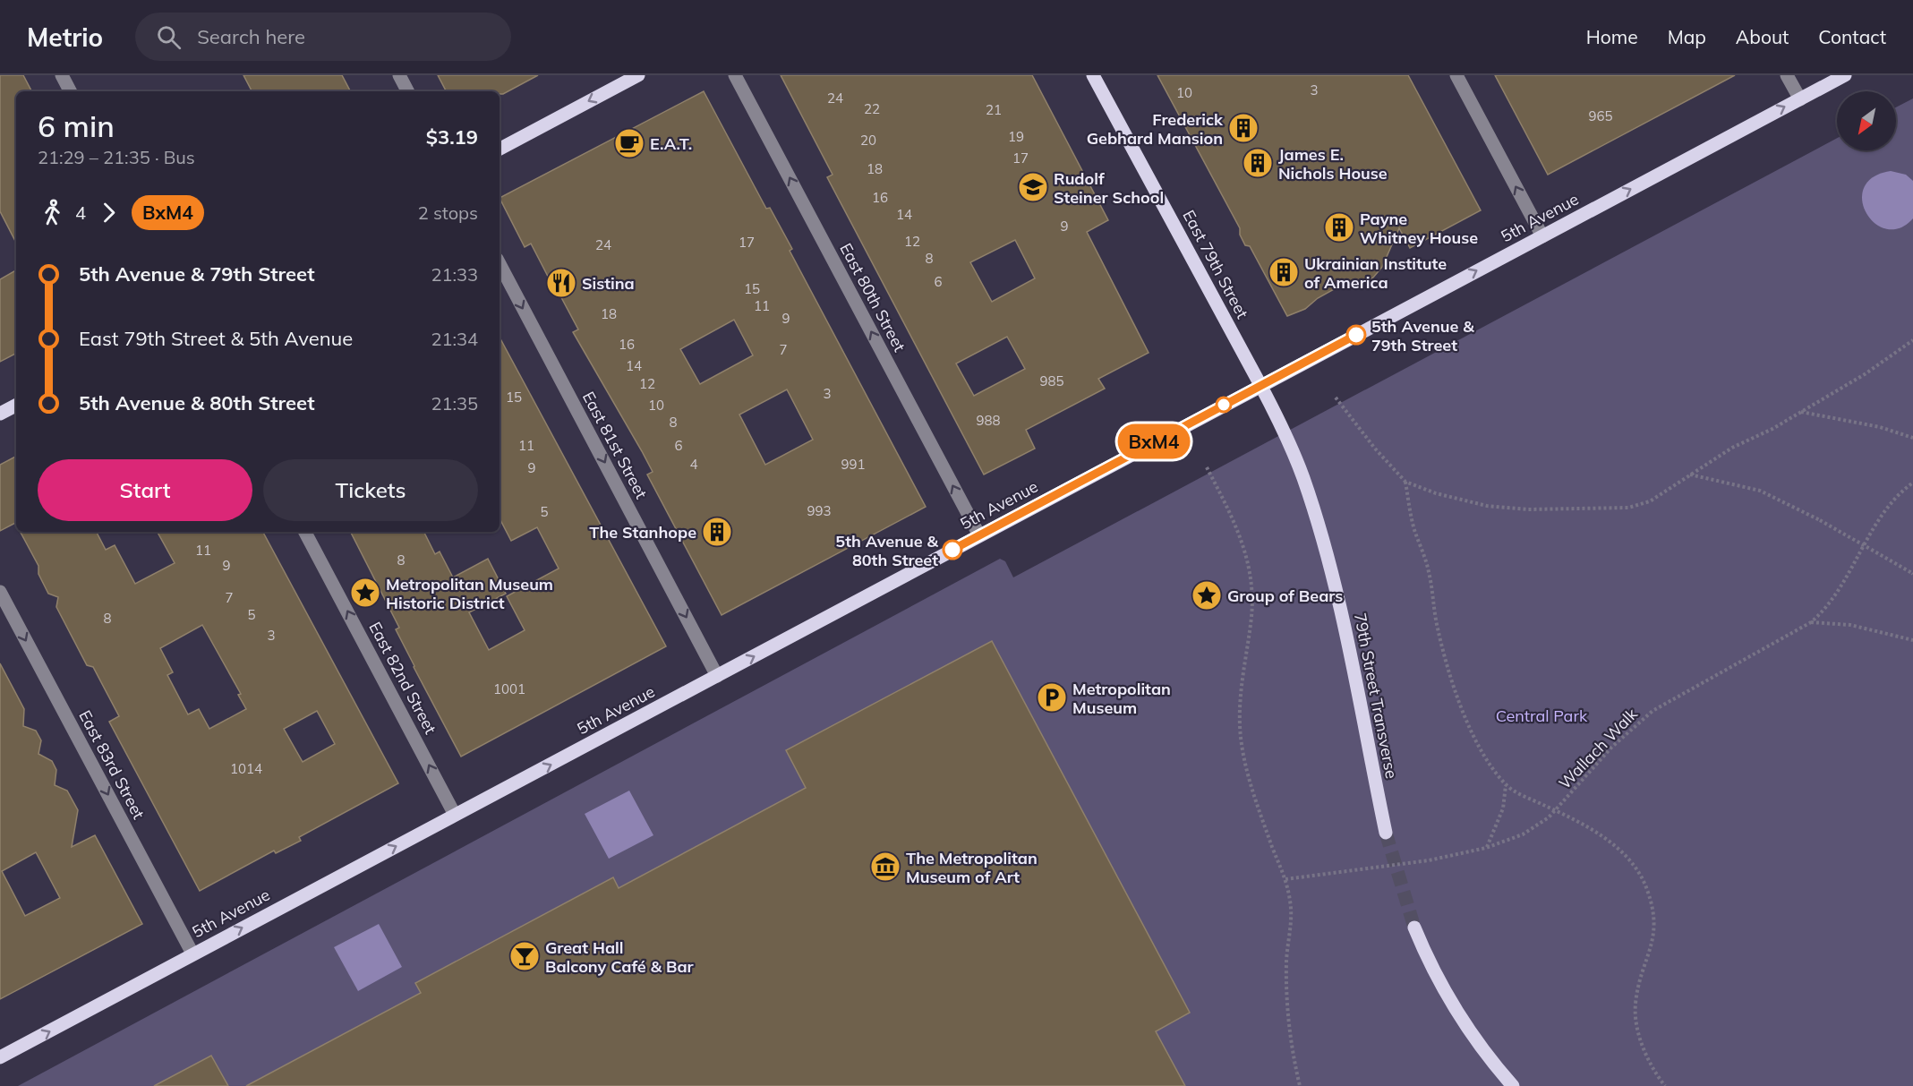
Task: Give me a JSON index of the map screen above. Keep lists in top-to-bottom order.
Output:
{
  "streets": {
    "main road": ["5th Avenue", "East 79th Street", "79th Street Transverse"],
    "street": [
      "East 80th Street",
      "East 81st Street",
      "East 82nd Street",
      "East 83rd Street"
    ],
    "path": ["Wallach Walk"]
  },
  "crossings": [
    ["5th Avenue", "East 79th Street"],
    ["5th Avenue", "East 80th Street"],
    ["5th Avenue", "East 81st Street"],
    ["5th Avenue", "East 82nd Street"],
    ["5th Avenue", "79th Street Transverse"],
    ["5th Avenue", "East 83rd Street"],
    ["East 79th Street", "79th Street Transverse"]
  ],
  "one_way": [
    "5th Avenue",
    "East 80th Street",
    "East 81st Street",
    "East 82nd Street",
    "East 83rd Street"
  ],
  "parks": ["Central Park"],
  "places": {
    "building": [
      "Frederick Gebhard Mansion",
      "James E. Nichols House",
      "Payne Whitney House",
      "Ukrainian Institute of America",
      "The Stanhope"
    ],
    "cafe": ["E.A.T."],
    "school or university": ["Rudolf Steiner School"],
    "restaurant": ["Sistina"],
    "other": ["5th Avenue & 79th Street", "5th Avenue & 80th Street"],
    "place": ["Metropolitan Museum Historic District", "Group of Bears"],
    "parking": ["Metropolitan Museum"],
    "museum": ["The Metropolitan Museum of Art"],
    "bar": ["Great Hall Balcony Café & Bar"]
  },
  "lines": ["bus line BxM4"],
  "house_numbers": [
    "3",
    "10",
    "24",
    "22",
    "21",
    "965",
    "19",
    "20",
    "17",
    "18",
    "16",
    "14",
    "9",
    "12",
    "17",
    "24",
    "8",
    "6",
    "15",
    "11",
    "18",
    "9",
    "16",
    "7",
    "14",
    "985",
    "12",
    "3",
    "15",
    "10",
    "988",
    "8",
    "11",
    "6",
    "4",
    "991",
    "9",
    "993",
    "5",
    "11",
    "8",
    "9",
    "7",
    "5",
    "8",
    "3",
    "1001",
    "1014"
  ],
  "north": "bottom left",
  "page": {
    "header": "Metrio",
    "search": "Search here",
    "nav": [
      "Home",
      "Map",
      "About",
      "Contact"
    ],
    "on_map": "BxM4",
    "heading": ["6 min", "21:29 – 21:35 · Bus", "$3.19"],
    "legs": ["4", "BxM4", "2 stops"],
    "list": [
      {
        "name": "5th Avenue & 79th Street",
        "value": "21:33"
      },
      {
        "name": "East 79th Street & 5th Avenue",
        "value": "21:34"
      },
      {
        "name": "5th Avenue & 80th Street",
        "value": "21:35"
      }
    ],
    "buttons": ["Start", "Tickets"]
  }
}
